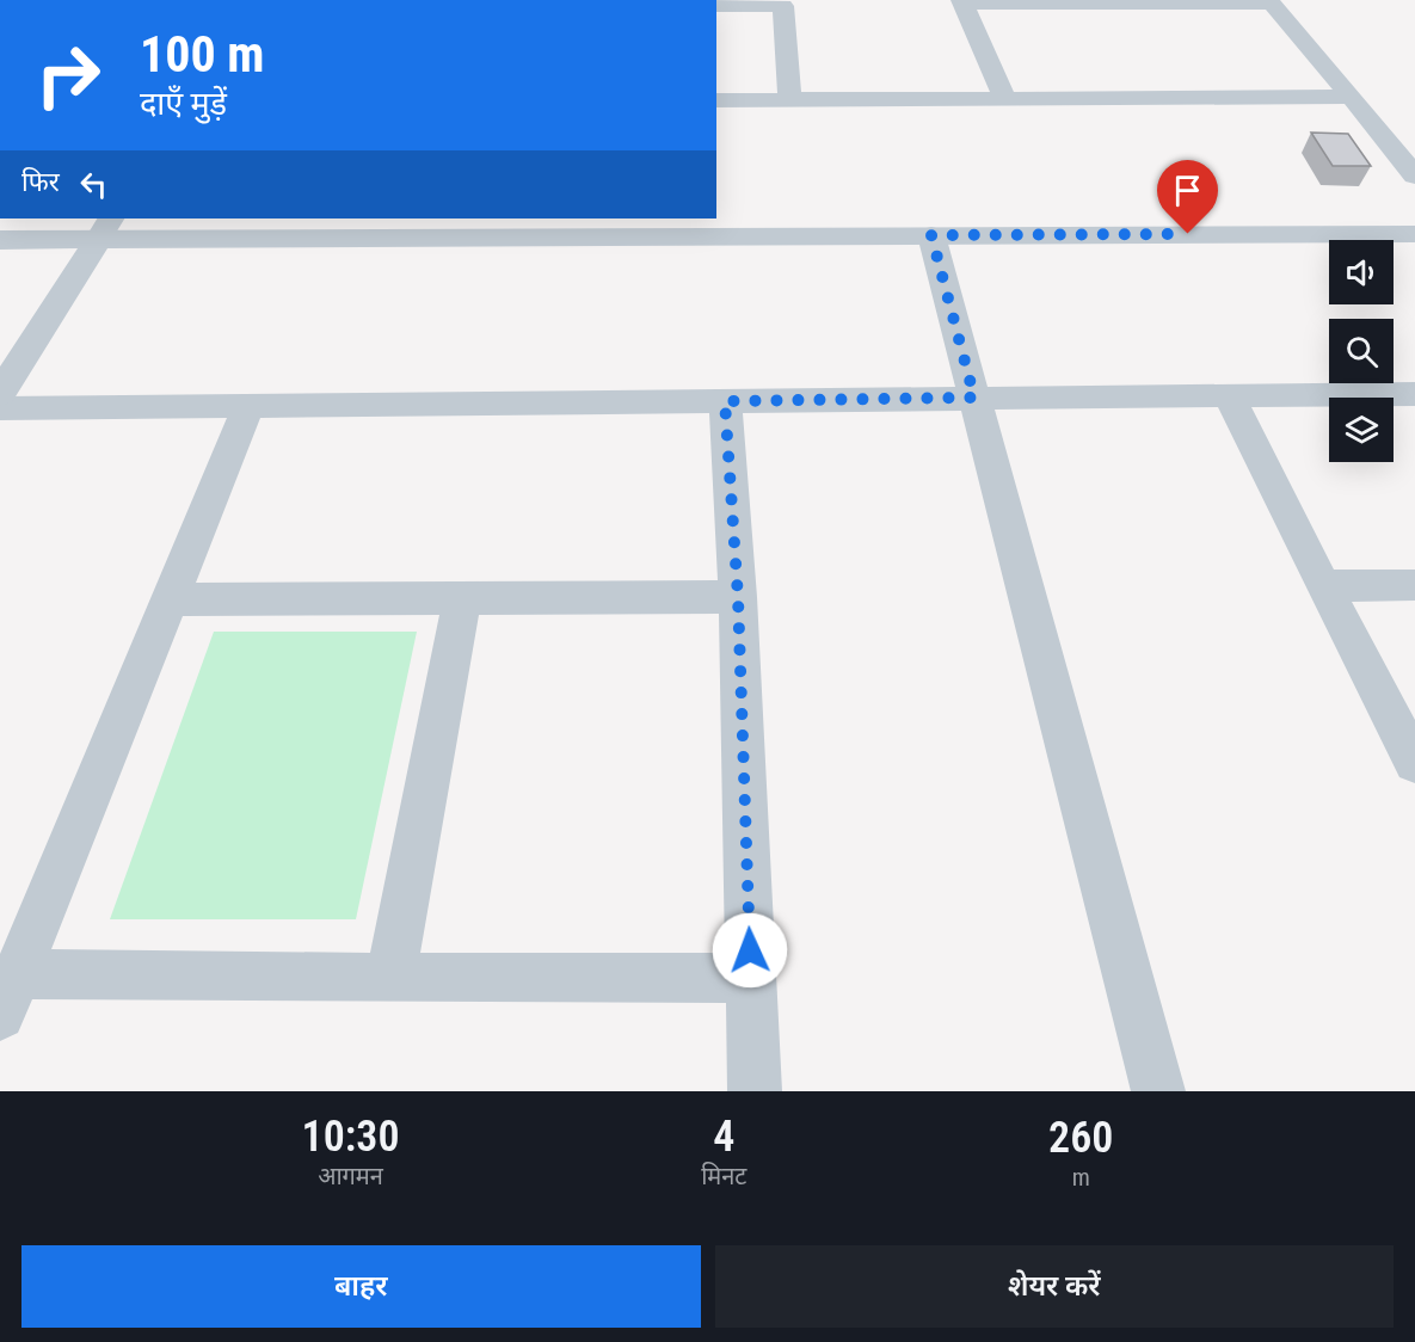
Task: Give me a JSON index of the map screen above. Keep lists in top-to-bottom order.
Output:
{
  "page": {
    "turn": ["100 m", "दाएँ मुड़ें"],
    "then": "फिर",
    "eta": [
      "10:30",
      "आगमन",
      "4",
      "मिनट",
      "260",
      "m"
    ],
    "buttons": ["बाहर", "शेयर करें"]
  }
}
